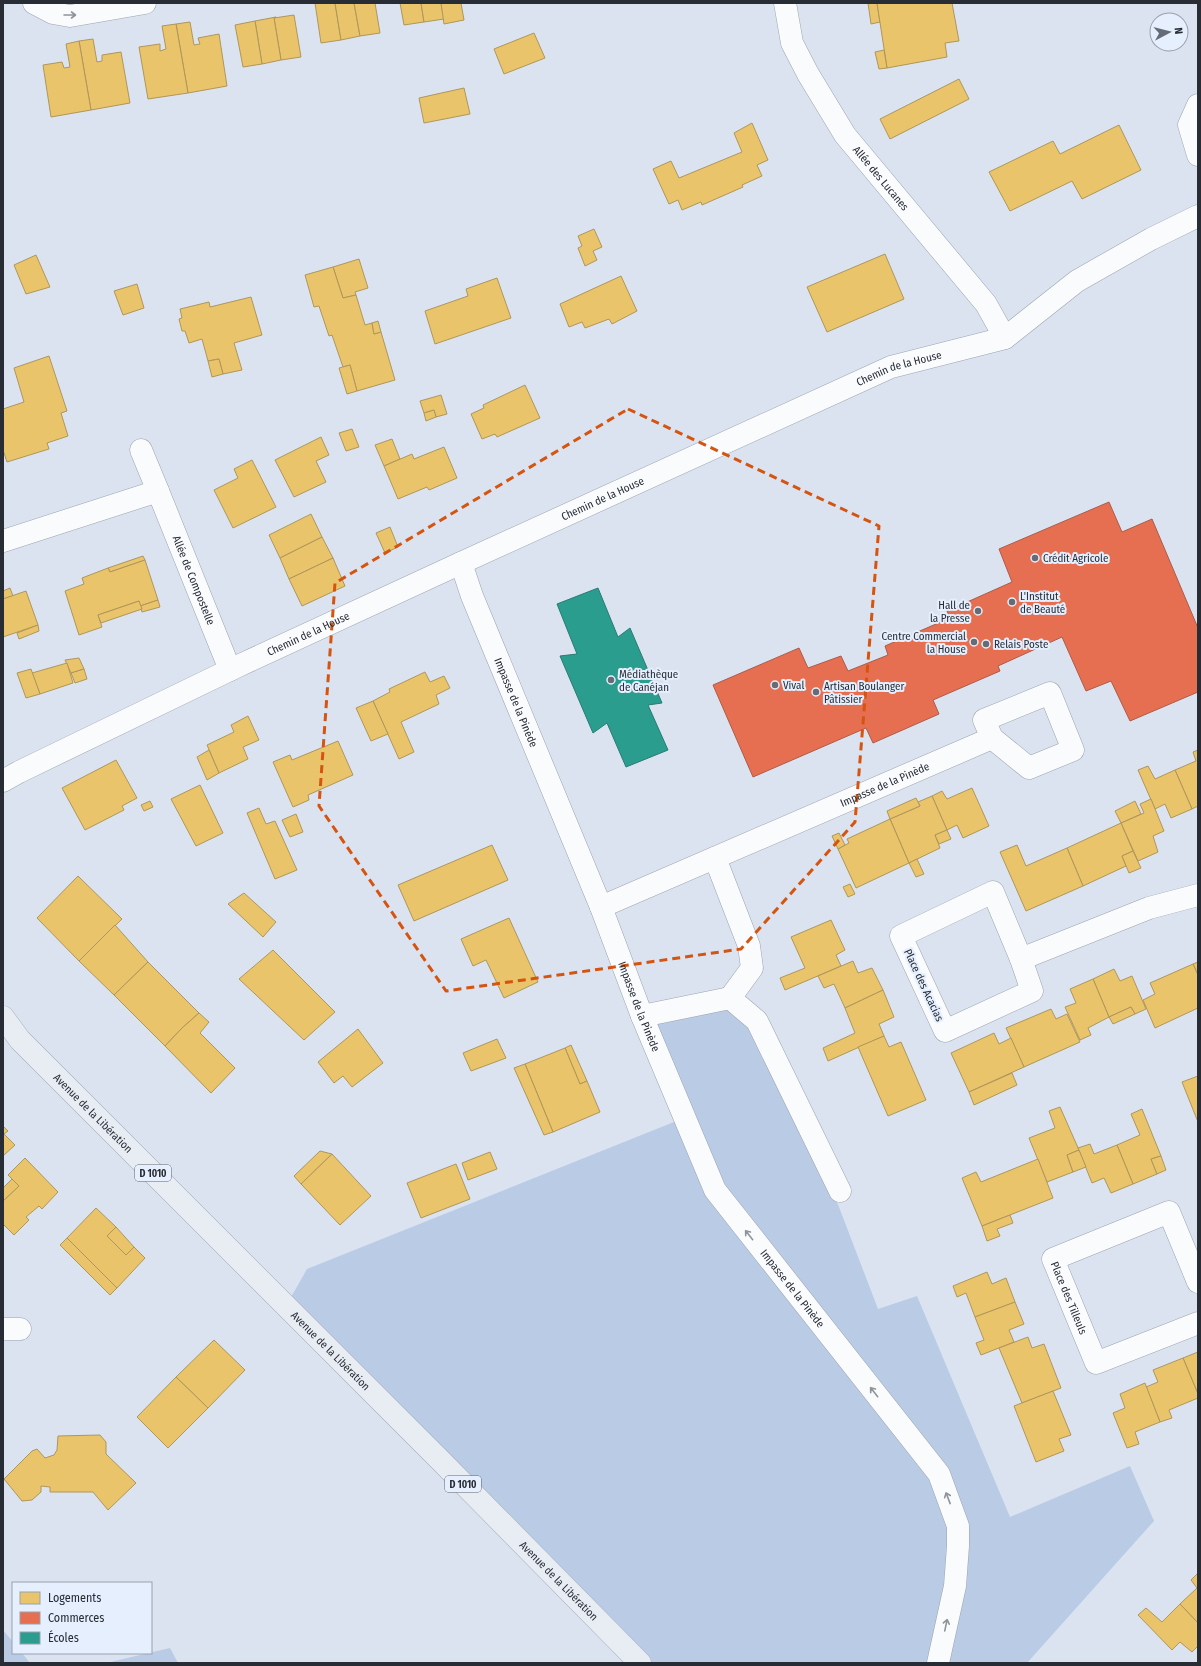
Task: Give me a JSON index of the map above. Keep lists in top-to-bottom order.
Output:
{
  "streets": {
    "main road": ["Avenue de la Libération", "D 1010"],
    "street": [
      "Allée des Lucanes",
      "Chemin de la House",
      "Allée de Compostelle",
      "Impasse de la Pinède",
      "Place des Acacias",
      "Place des Tilleuls"
    ]
  },
  "crossings": [
    ["Allée des Lucanes", "Chemin de la House"],
    ["Chemin de la House", "Allée de Compostelle"],
    ["Chemin de la House", "Impasse de la Pinède"]
  ],
  "places": [
    "Crédit Agricole",
    "L'Institut de Beauté",
    "Hall de la Presse",
    "Centre Commercial la House",
    "Relais Poste",
    "Médiathèque de Canéjan",
    "Vival",
    "Artisan Boulanger Pâtissier"
  ],
  "legend": ["Logements", "Commerces", "Écoles"],
  "north": "right"
}
